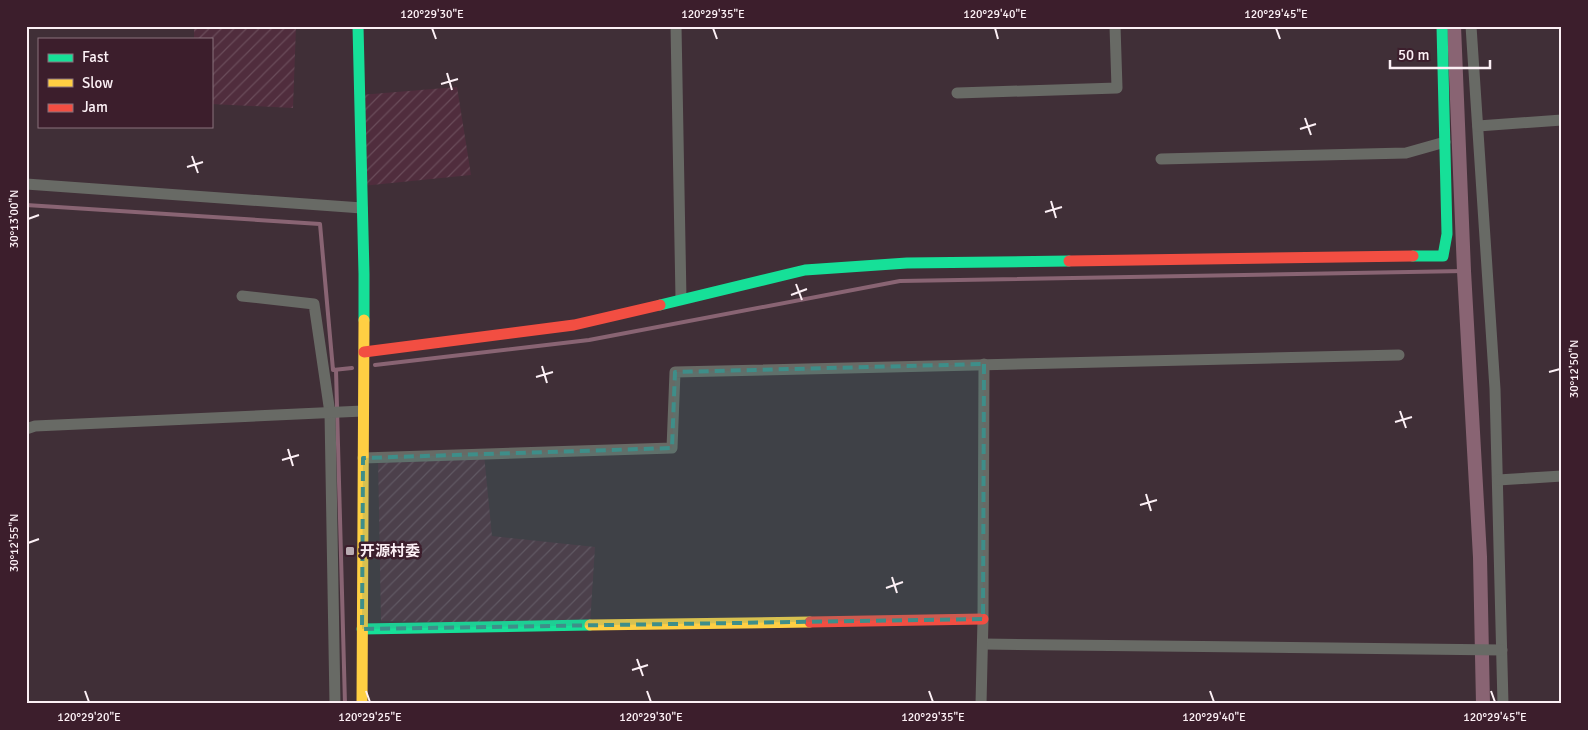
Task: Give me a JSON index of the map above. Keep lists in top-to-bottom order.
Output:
{
  "places": {
    "transit": ["开源村委"]
  },
  "legend": ["Fast", "Slow", "Jam"],
  "scale_bar": "50 m",
  "coordinates": [
    "120°29'30\"E",
    "120°29'35\"E",
    "120°29'40\"E",
    "120°29'45\"E",
    "30°13'00\"N",
    "30°12'50\"N",
    "30°12'55\"N",
    "120°29'20\"E",
    "120°29'25\"E"
  ]
}
